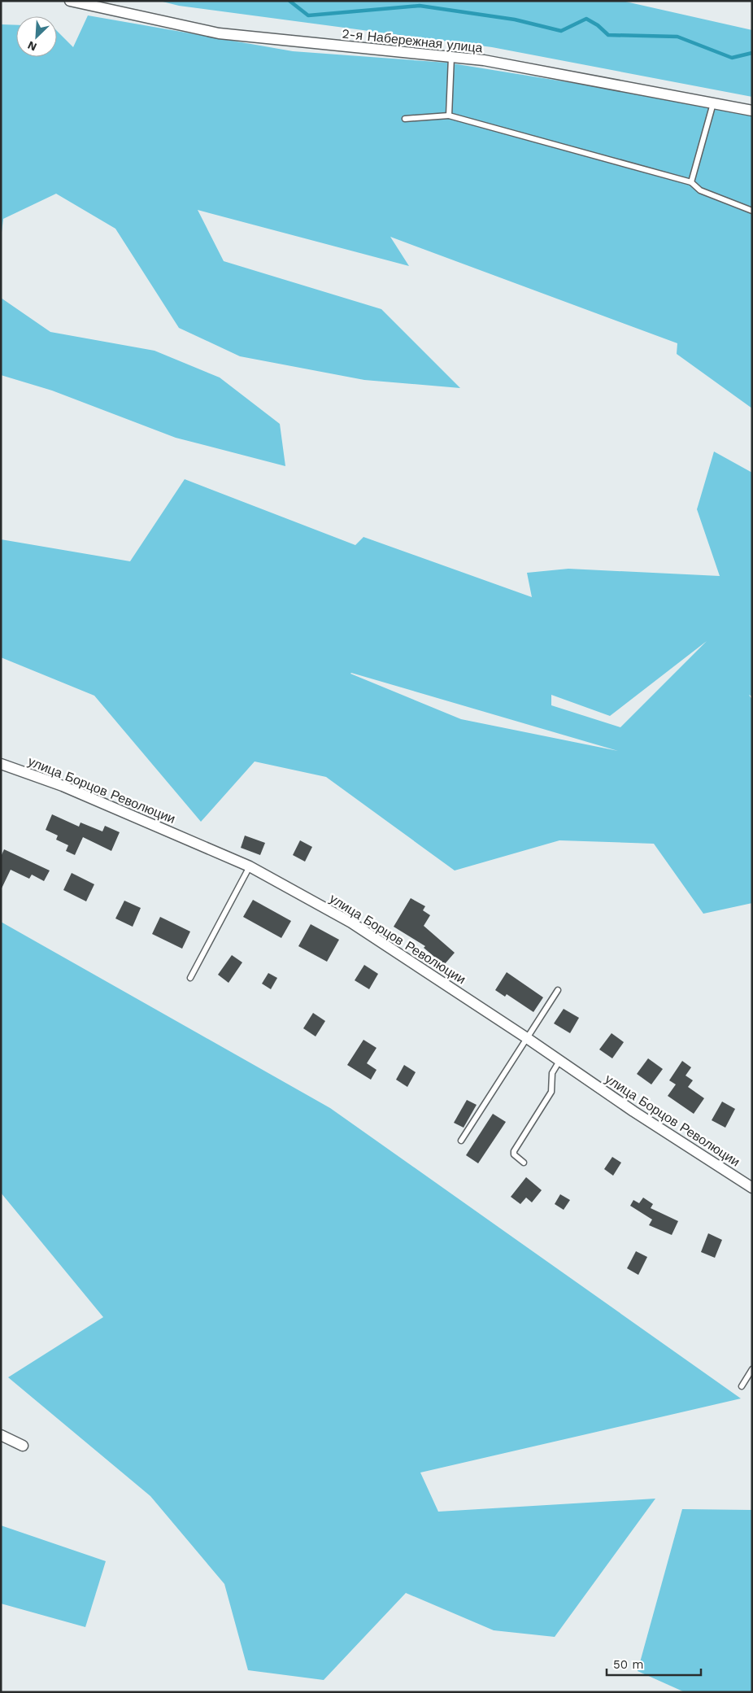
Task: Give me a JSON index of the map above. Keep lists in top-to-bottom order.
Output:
{
  "streets": {
    "street": ["2-я Набережная улица", "улица Борцов Революции"]
  },
  "scale_bar": "50 m",
  "north": "bottom left"
}
